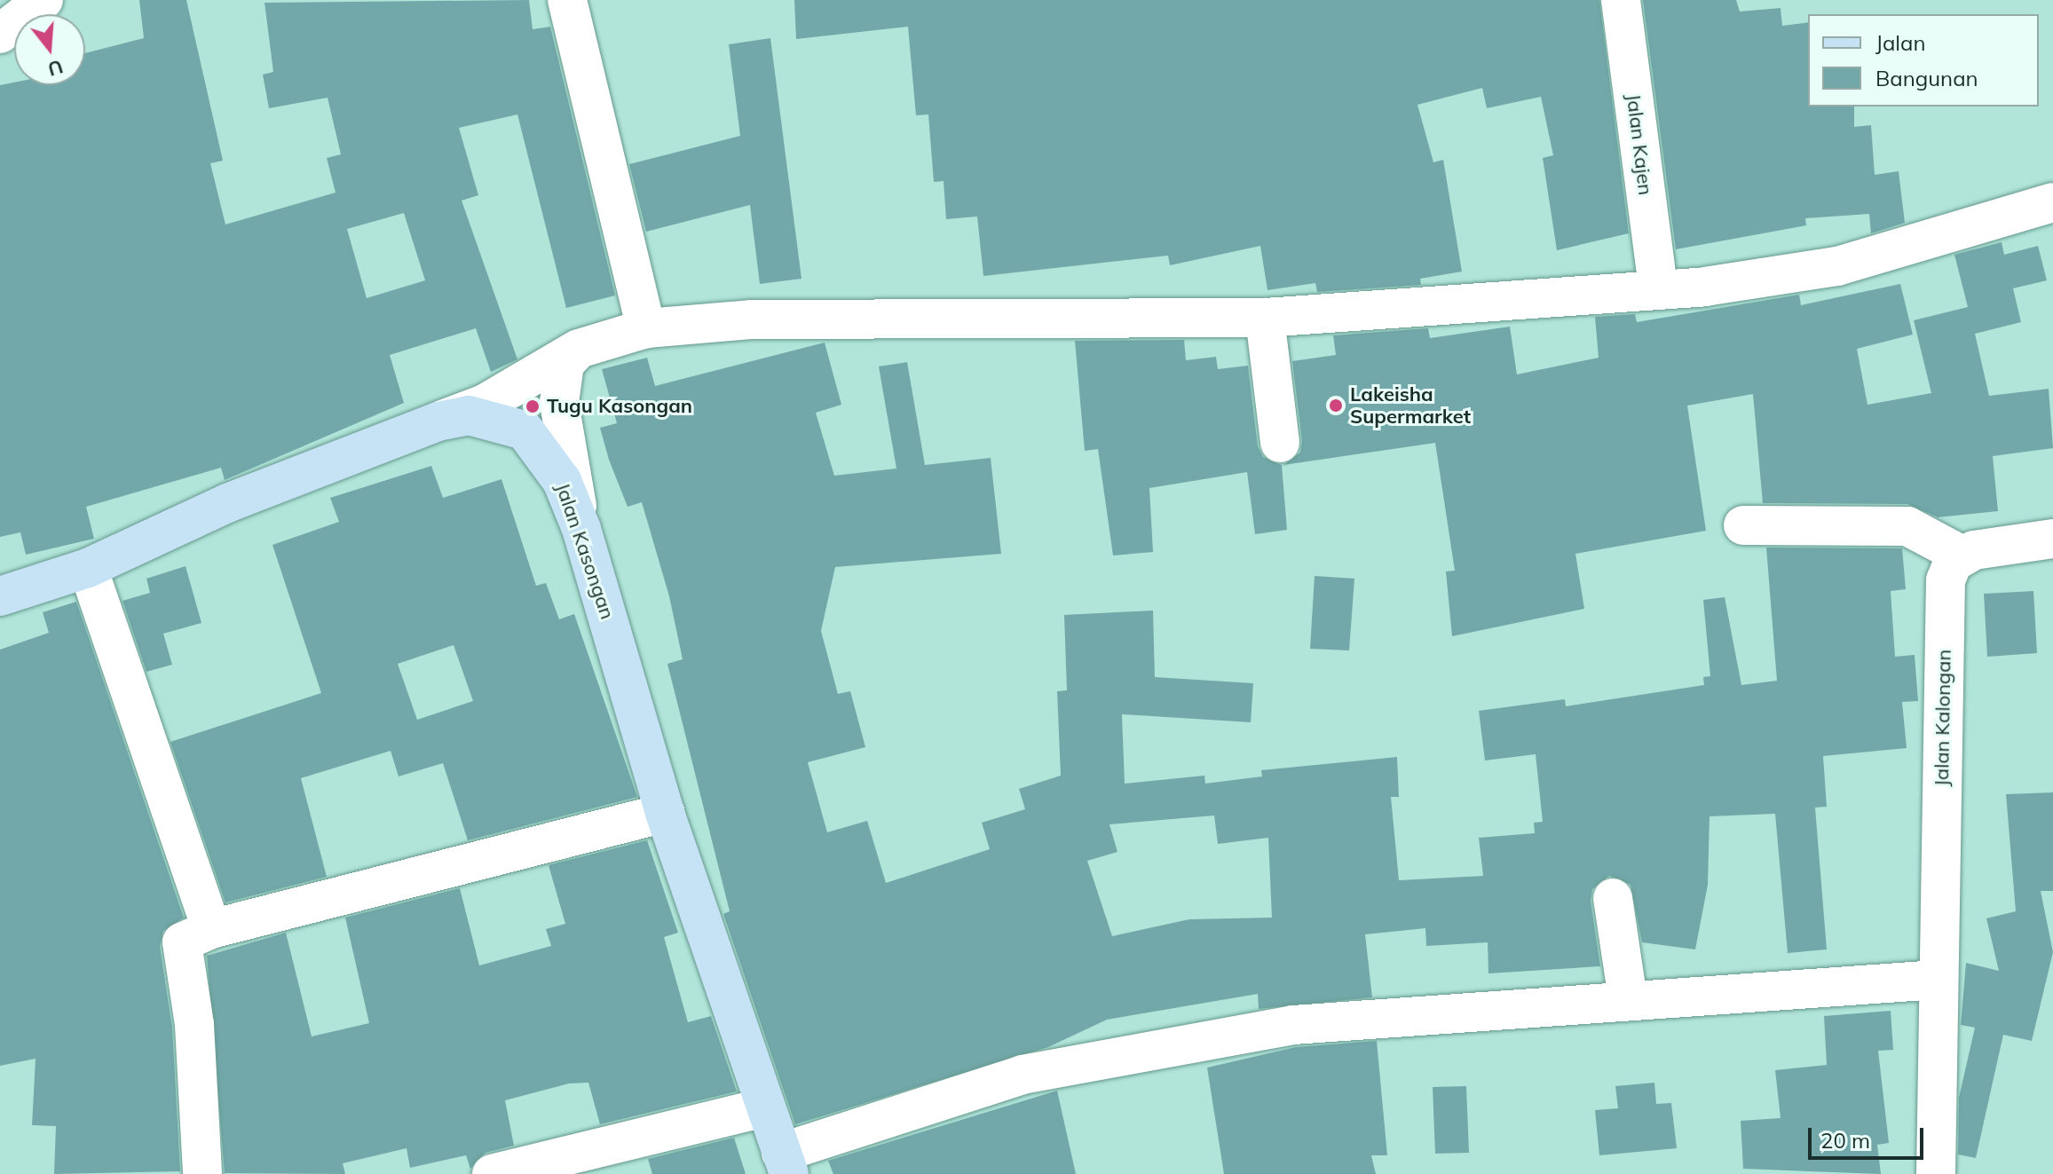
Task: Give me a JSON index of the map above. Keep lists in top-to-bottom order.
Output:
{
  "streets": {
    "main road": ["Jalan Kasongan"],
    "street": ["Jalan Kajen", "Jalan Kalongan"]
  },
  "places": ["Lakeisha Supermarket", "Tugu Kasongan"],
  "legend": ["Jalan", "Bangunan"],
  "scale_bar": "20 m",
  "north": "bottom"
}
